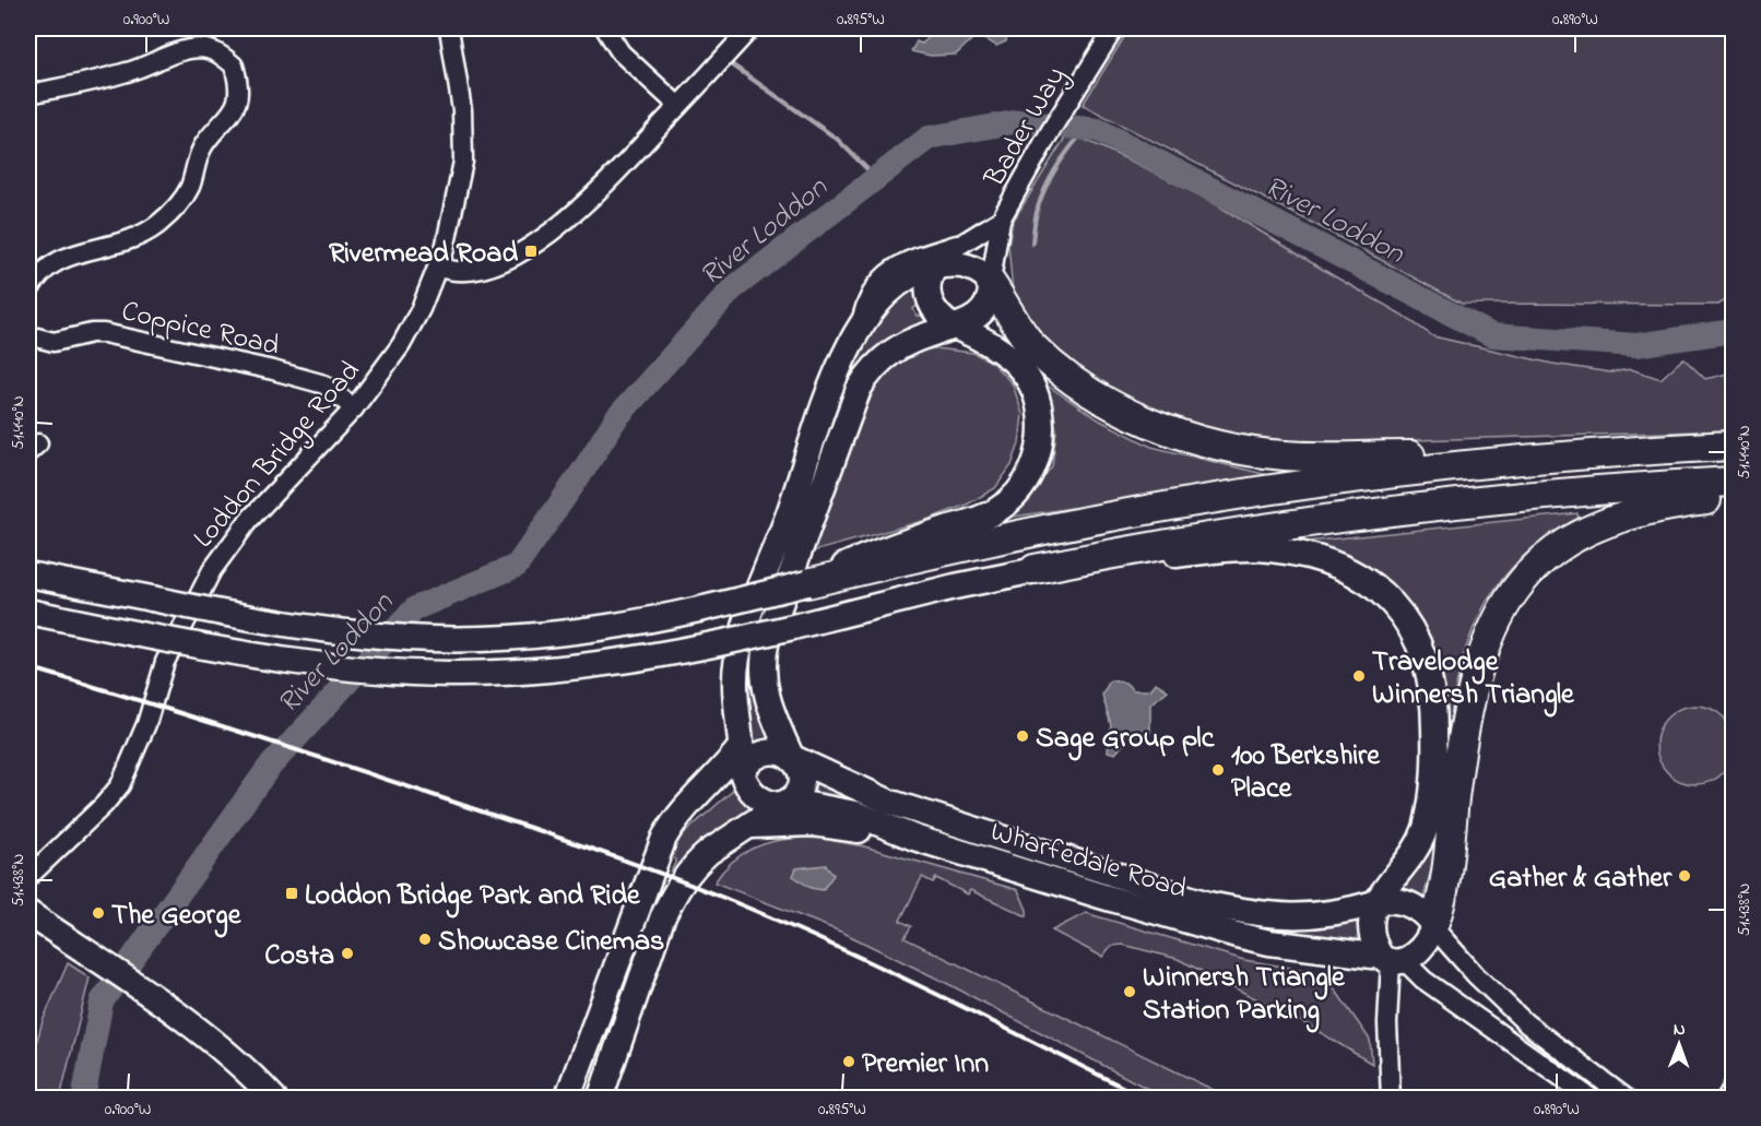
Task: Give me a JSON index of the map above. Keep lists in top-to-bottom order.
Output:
{
  "streets": {
    "main road": ["Wharfedale Road"],
    "street": ["Bader Way", "Coppice Road", "Loddon Bridge Road"]
  },
  "crossings": [
    ["Coppice Road", "Loddon Bridge Road"]
  ],
  "water": ["River Loddon"],
  "places": {
    "transit": ["Rivermead Road", "Loddon Bridge Park and Ride"],
    "other": [
      "Travelodge Winnersh Triangle",
      "Sage Group plc",
      "100 Berkshire Place",
      "Gather & Gather",
      "The George",
      "Showcase Cinemas",
      "Costa",
      "Winnersh Triangle Station Parking",
      "Premier Inn"
    ]
  },
  "north": "top",
  "coordinates": [
    "0.900°W",
    "0.895°W",
    "0.890°W",
    "51.440°N",
    "51.438°N"
  ]
}
